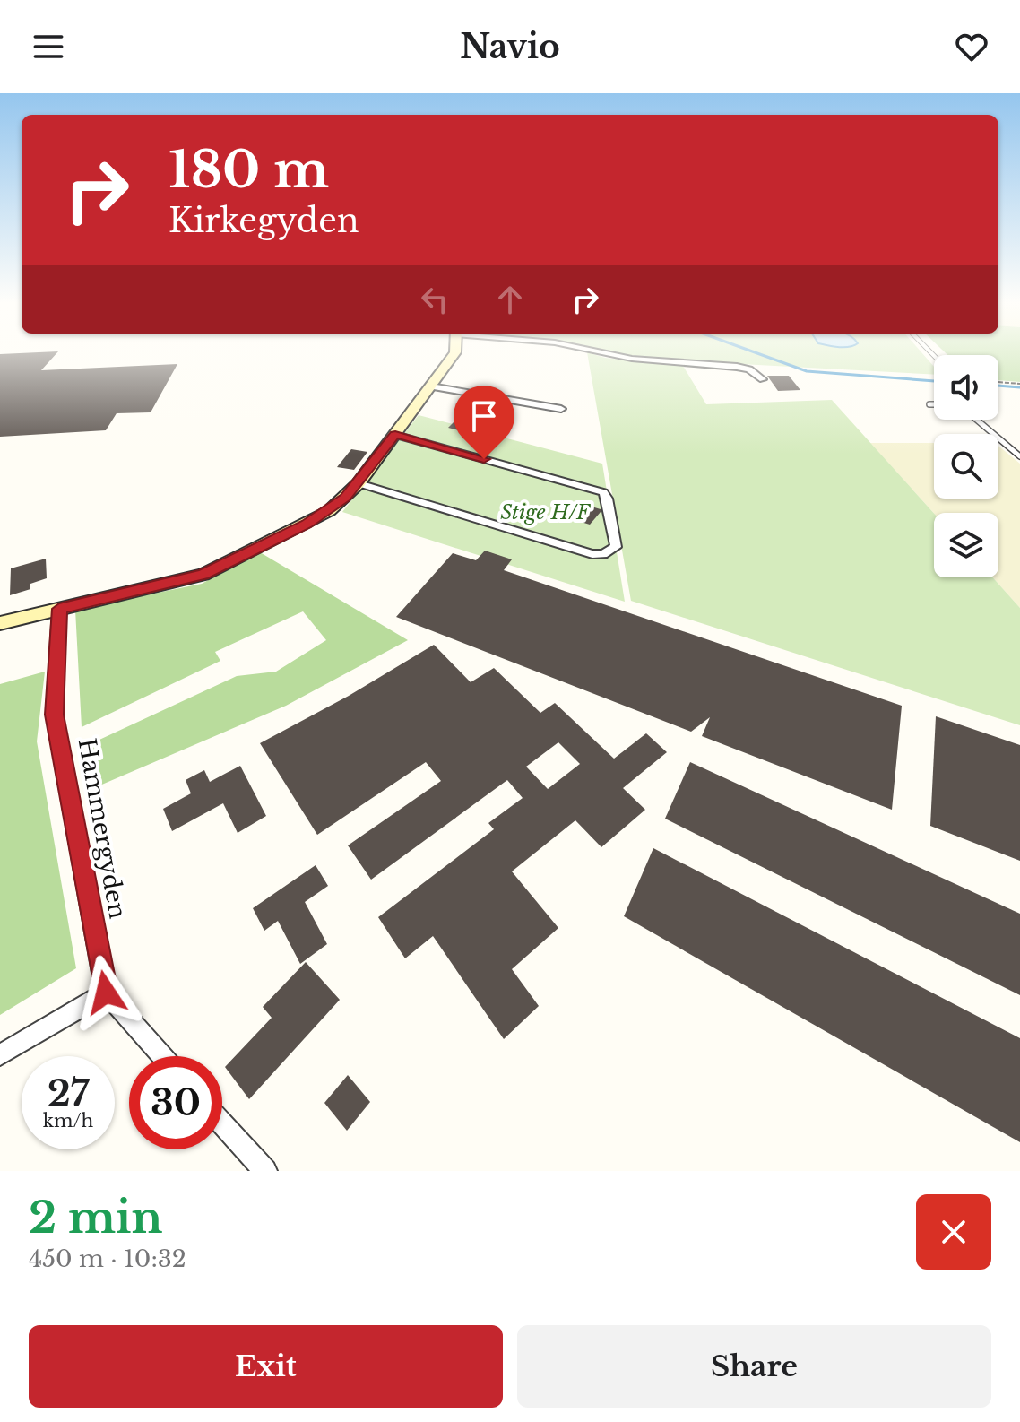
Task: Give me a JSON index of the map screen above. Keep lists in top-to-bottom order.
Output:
{
  "streets": {
    "street": ["Hammergyden"]
  },
  "parks": ["Stige H/F"],
  "page": {
    "header": "Navio",
    "turn": ["180 m", "Kirkegyden"],
    "speed": "27 km/h",
    "limit": "30",
    "heading": ["2 min", "450 m · 10:32"],
    "buttons": ["Exit", "Share"]
  }
}
